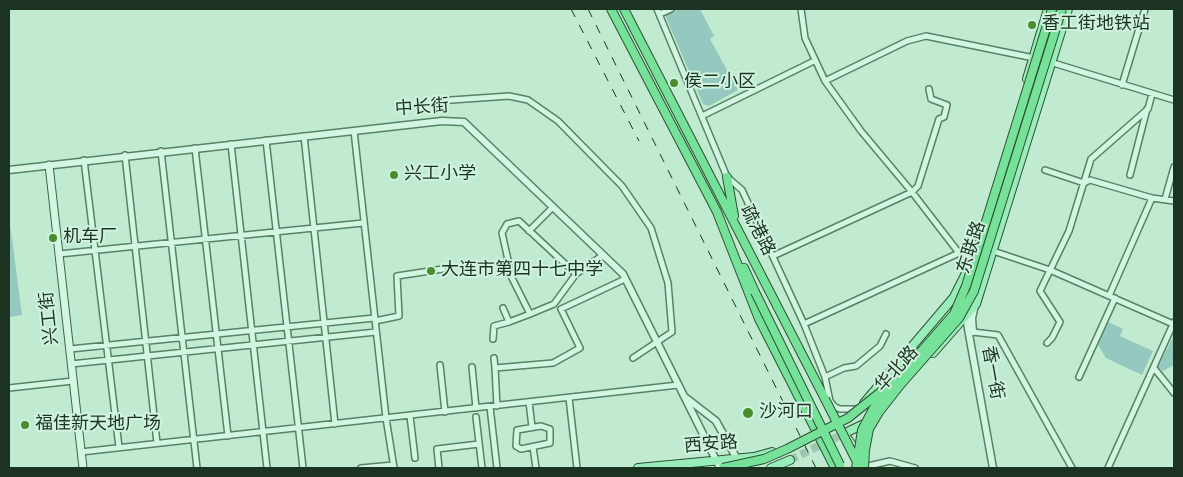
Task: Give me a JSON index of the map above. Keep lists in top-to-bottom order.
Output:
{
  "streets": {
    "highway": ["疏港路", "东联路"],
    "main road": ["兴工街", "华北路", "西安路"],
    "street": ["中长街", "香一街"]
  },
  "crossings": [
    ["中长街", "兴工街"],
    ["中长街", "西安路"],
    ["疏港路", "东联路"],
    ["华北路", "香一街"]
  ],
  "places": [
    "香工街地铁站",
    "侯二小区",
    "兴工小学",
    "机车厂",
    "大连市第四十七中学",
    "沙河口",
    "福佳新天地广场"
  ]
}
